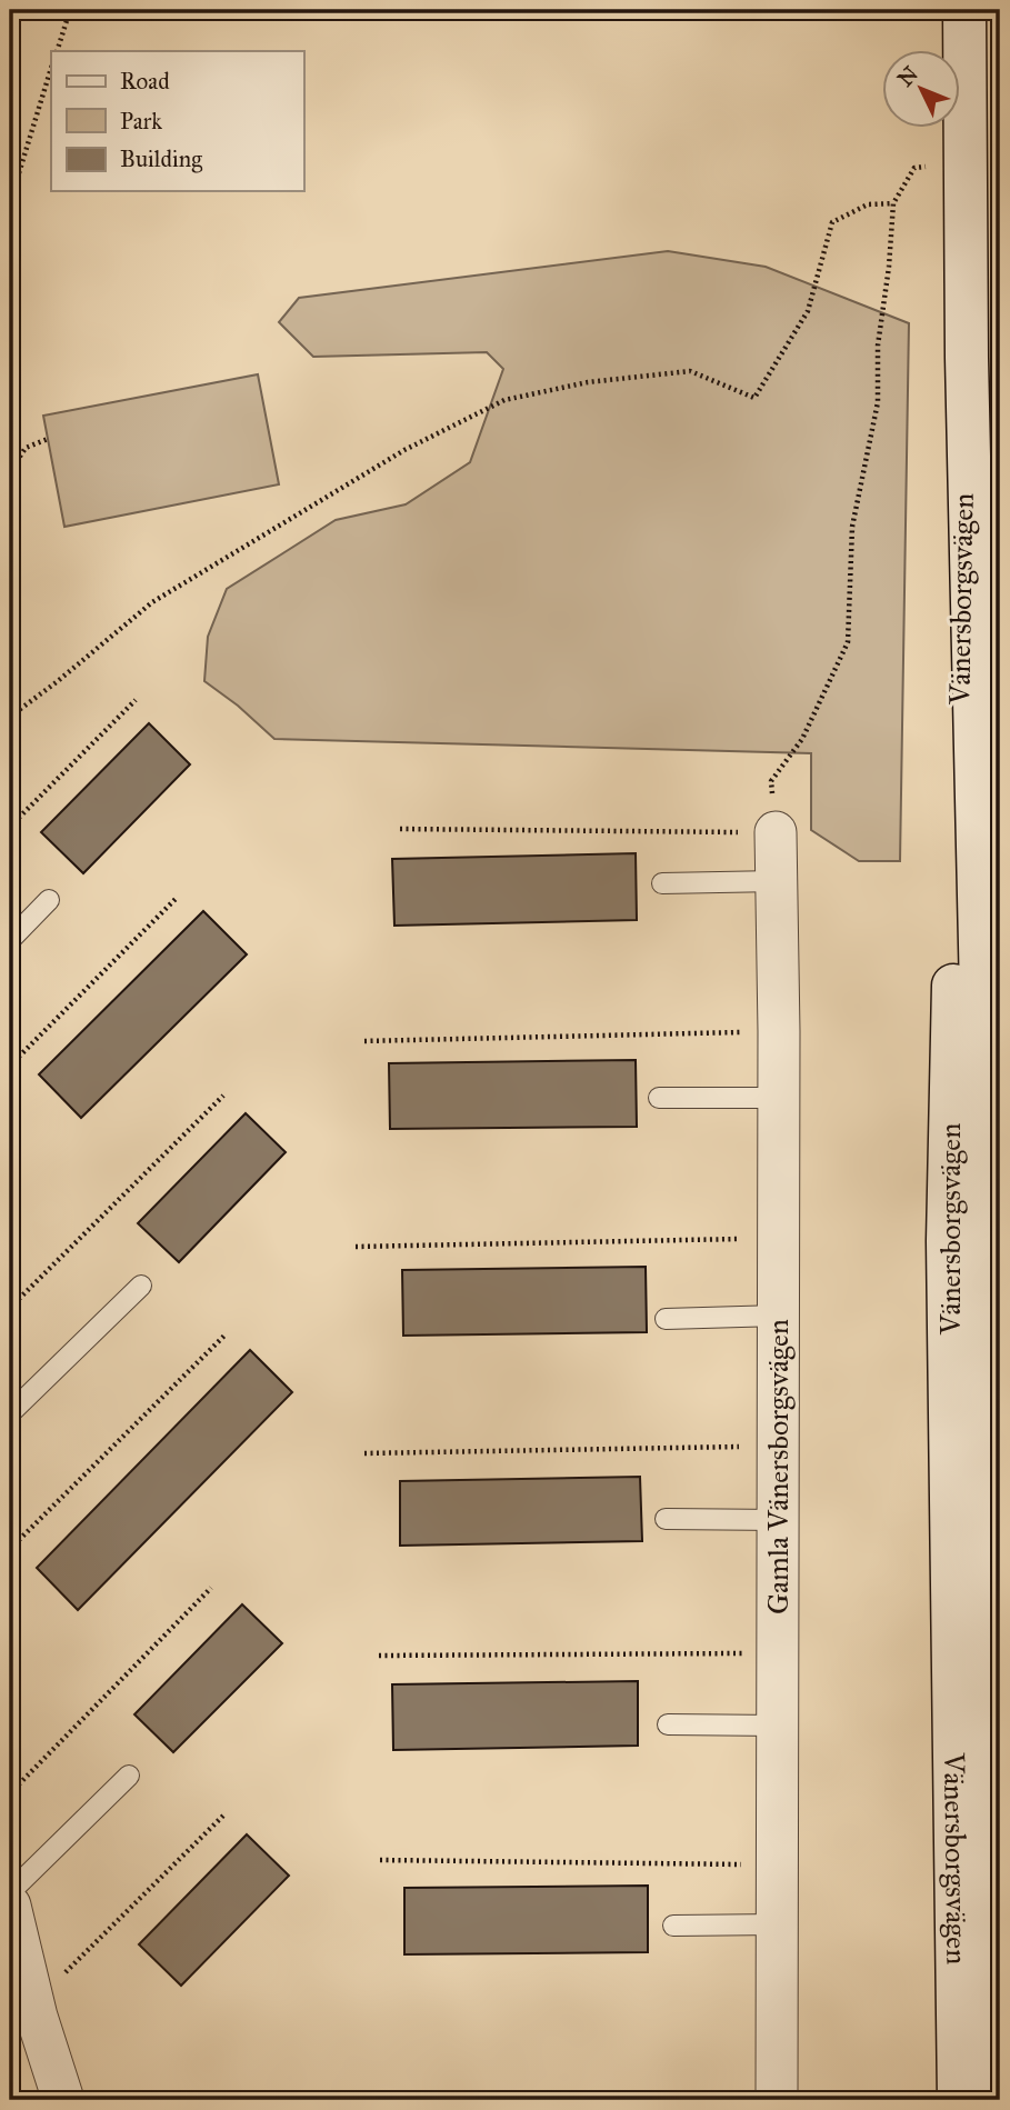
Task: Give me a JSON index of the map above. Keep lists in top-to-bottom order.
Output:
{
  "streets": {
    "main road": ["Vänersborgsvägen"],
    "street": ["Gamla Vänersborgsvägen"]
  },
  "legend": ["Road", "Park", "Building"],
  "north": "top left"
}
